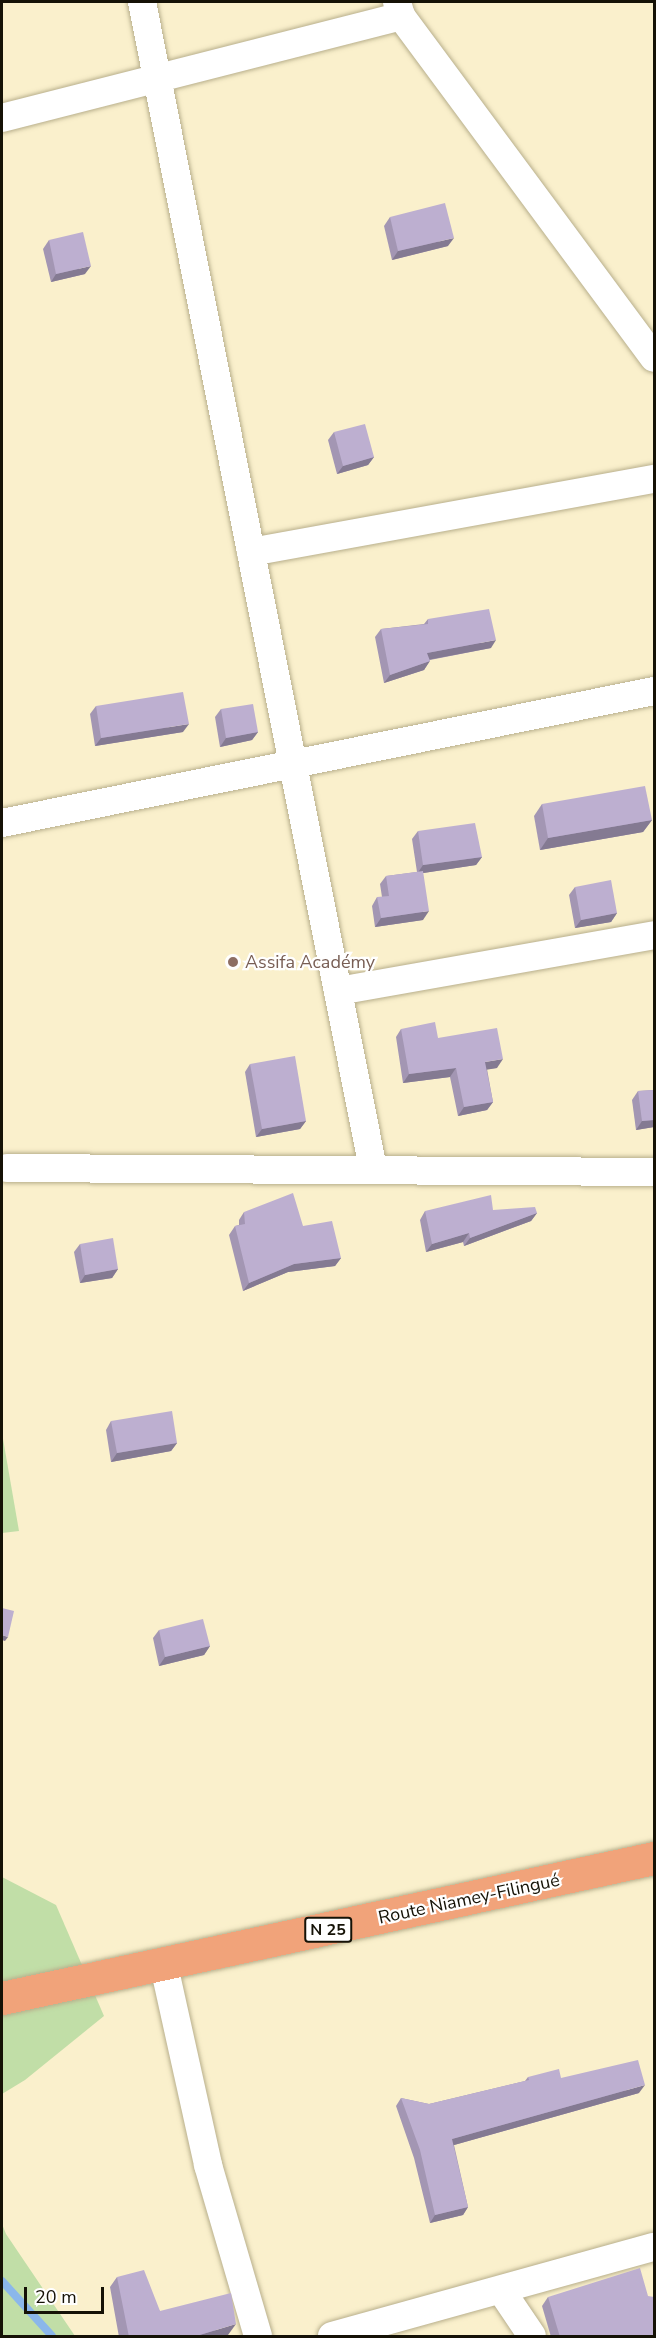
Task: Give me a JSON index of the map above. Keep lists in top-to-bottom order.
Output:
{
  "streets": {
    "main road": ["Route Niamey-Filingué", "N 25"]
  },
  "places": ["Assifa Académy"],
  "scale_bar": "20 m"
}
